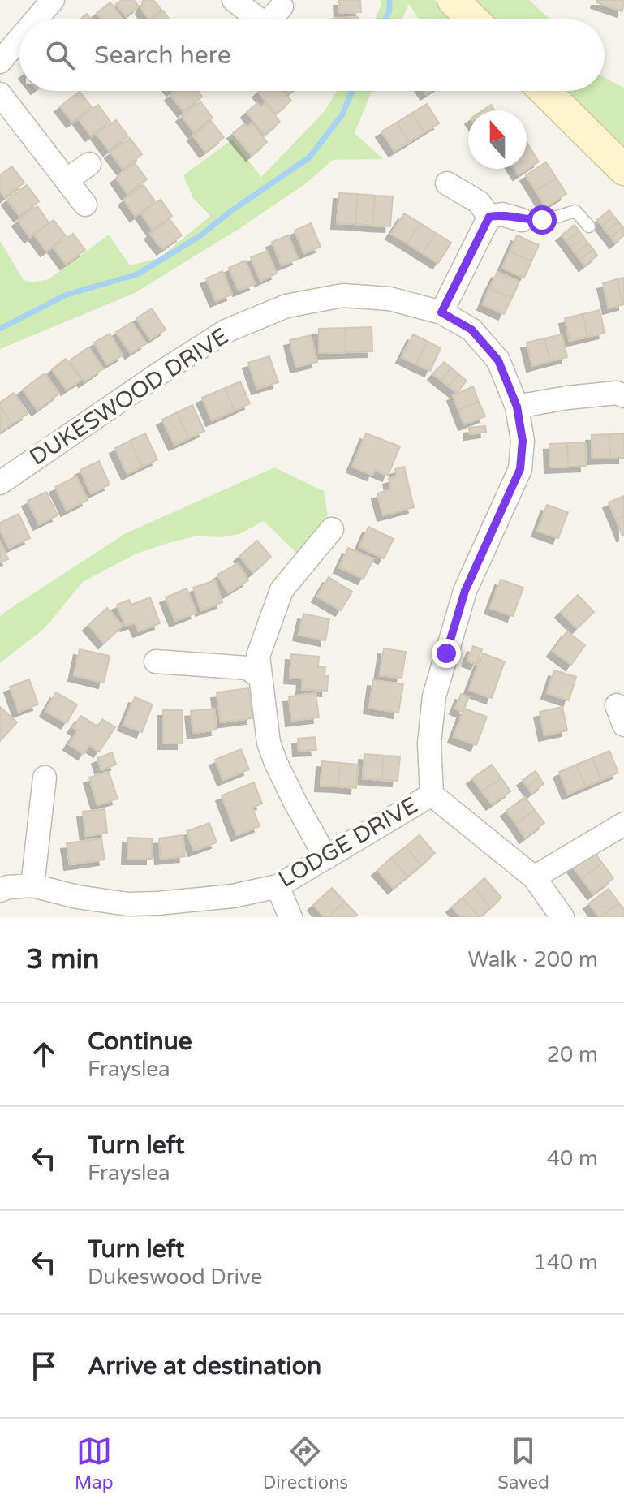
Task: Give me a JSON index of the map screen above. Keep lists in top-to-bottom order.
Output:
{
  "streets": {
    "street": ["DUKESWOOD DRIVE", "LODGE DRIVE"]
  },
  "crossings": [
    ["DUKESWOOD DRIVE", "LODGE DRIVE"]
  ],
  "north": "top",
  "page": {
    "search": "Search here",
    "heading": ["3 min", "Walk · 200 m"],
    "list": [
      ["Continue", "Frayslea", "20 m"],
      ["Turn left", "Frayslea", "40 m"],
      ["Turn left", "Dukeswood Drive", "140 m"],
      "Arrive at destination"
    ],
    "nav": ["Map", "Directions", "Saved"]
  }
}
